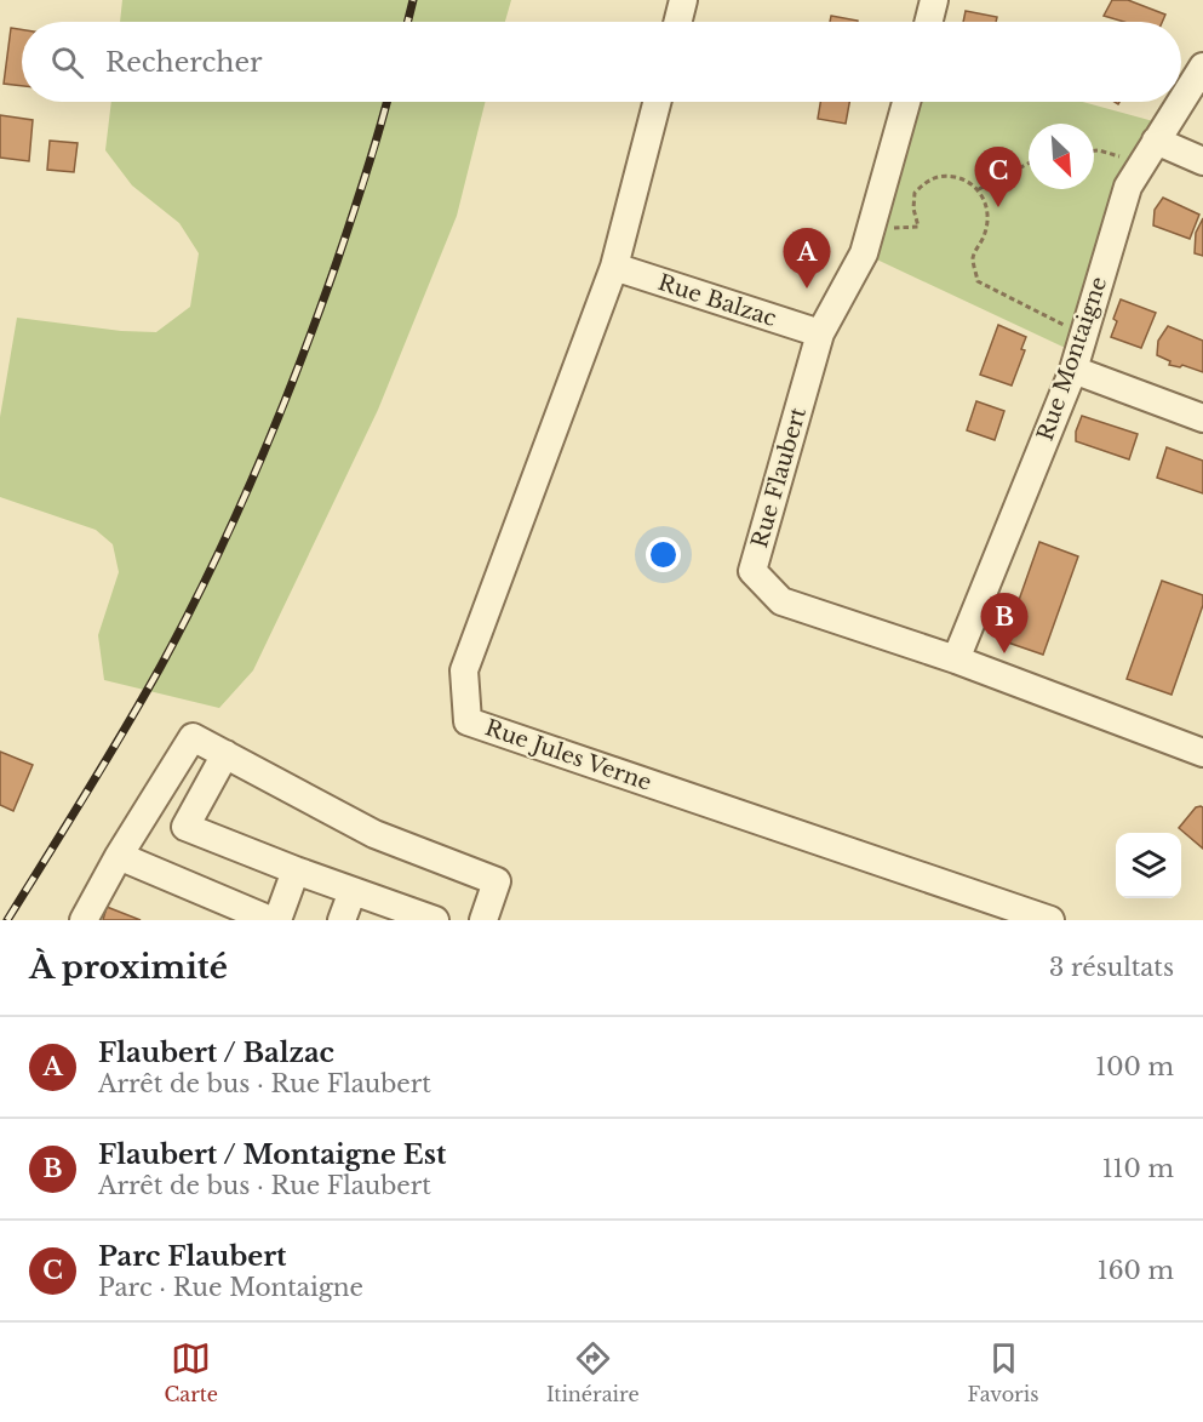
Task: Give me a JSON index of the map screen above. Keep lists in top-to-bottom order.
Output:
{
  "streets": {
    "street": [
      "Rue Balzac",
      "Rue Montaigne",
      "Rue Flaubert",
      "Rue Jules Verne"
    ]
  },
  "crossings": [
    ["Rue Balzac", "Rue Flaubert"],
    ["Rue Balzac", "Rue Jules Verne"],
    ["Rue Montaigne", "Rue Flaubert"]
  ],
  "north": "bottom right",
  "page": {
    "search": "Rechercher",
    "pins": ["C", "A", "B"],
    "heading": ["À proximité", "3 résultats"],
    "list": [
      {
        "mark": "A",
        "name": "Flaubert / Balzac",
        "note": "Arrêt de bus · Rue Flaubert",
        "value": "100 m"
      },
      {
        "mark": "B",
        "name": "Flaubert / Montaigne Est",
        "note": "Arrêt de bus · Rue Flaubert",
        "value": "110 m"
      },
      {
        "mark": "C",
        "name": "Parc Flaubert",
        "note": "Parc · Rue Montaigne",
        "value": "160 m"
      }
    ],
    "nav": ["Carte", "Itinéraire", "Favoris"]
  }
}
